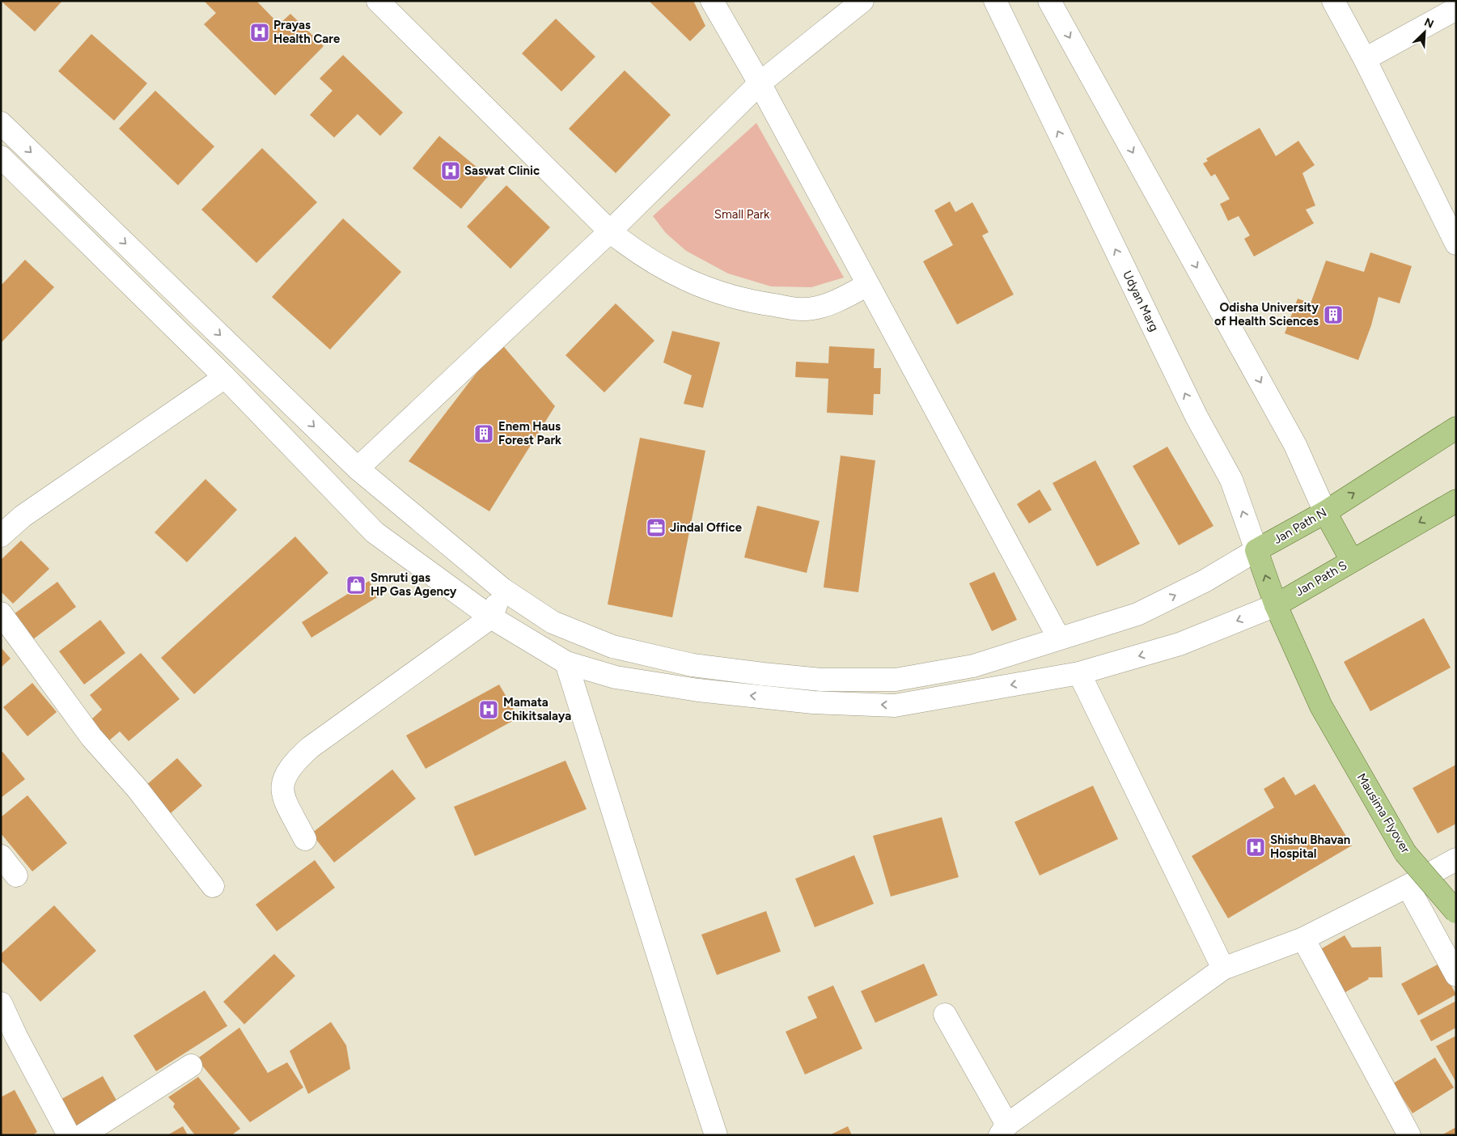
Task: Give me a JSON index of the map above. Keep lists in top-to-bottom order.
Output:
{
  "streets": {
    "main road": [
      "Udyan Marg",
      "Jan Path N",
      "Jan Path S",
      "Mausima Flyover"
    ]
  },
  "crossings": [
    ["Udyan Marg", "Jan Path N"],
    ["Udyan Marg", "Jan Path S"],
    ["Udyan Marg", "Mausima Flyover"],
    ["Jan Path S", "Mausima Flyover"]
  ],
  "one_way": ["Jan Path N", "Jan Path S"],
  "parks": ["Small Park"],
  "places": {
    "hospital": [
      "Prayas Health Care",
      "Saswat Clinic",
      "Mamata Chikitsalaya",
      "Shishu Bhavan Hospital"
    ],
    "building": ["Odisha University of Health Sciences", "Enem Haus Forest Park"],
    "office": ["Jindal Office"],
    "shop": ["Smruti gas HP Gas Agency"]
  },
  "north": "top right"
}
